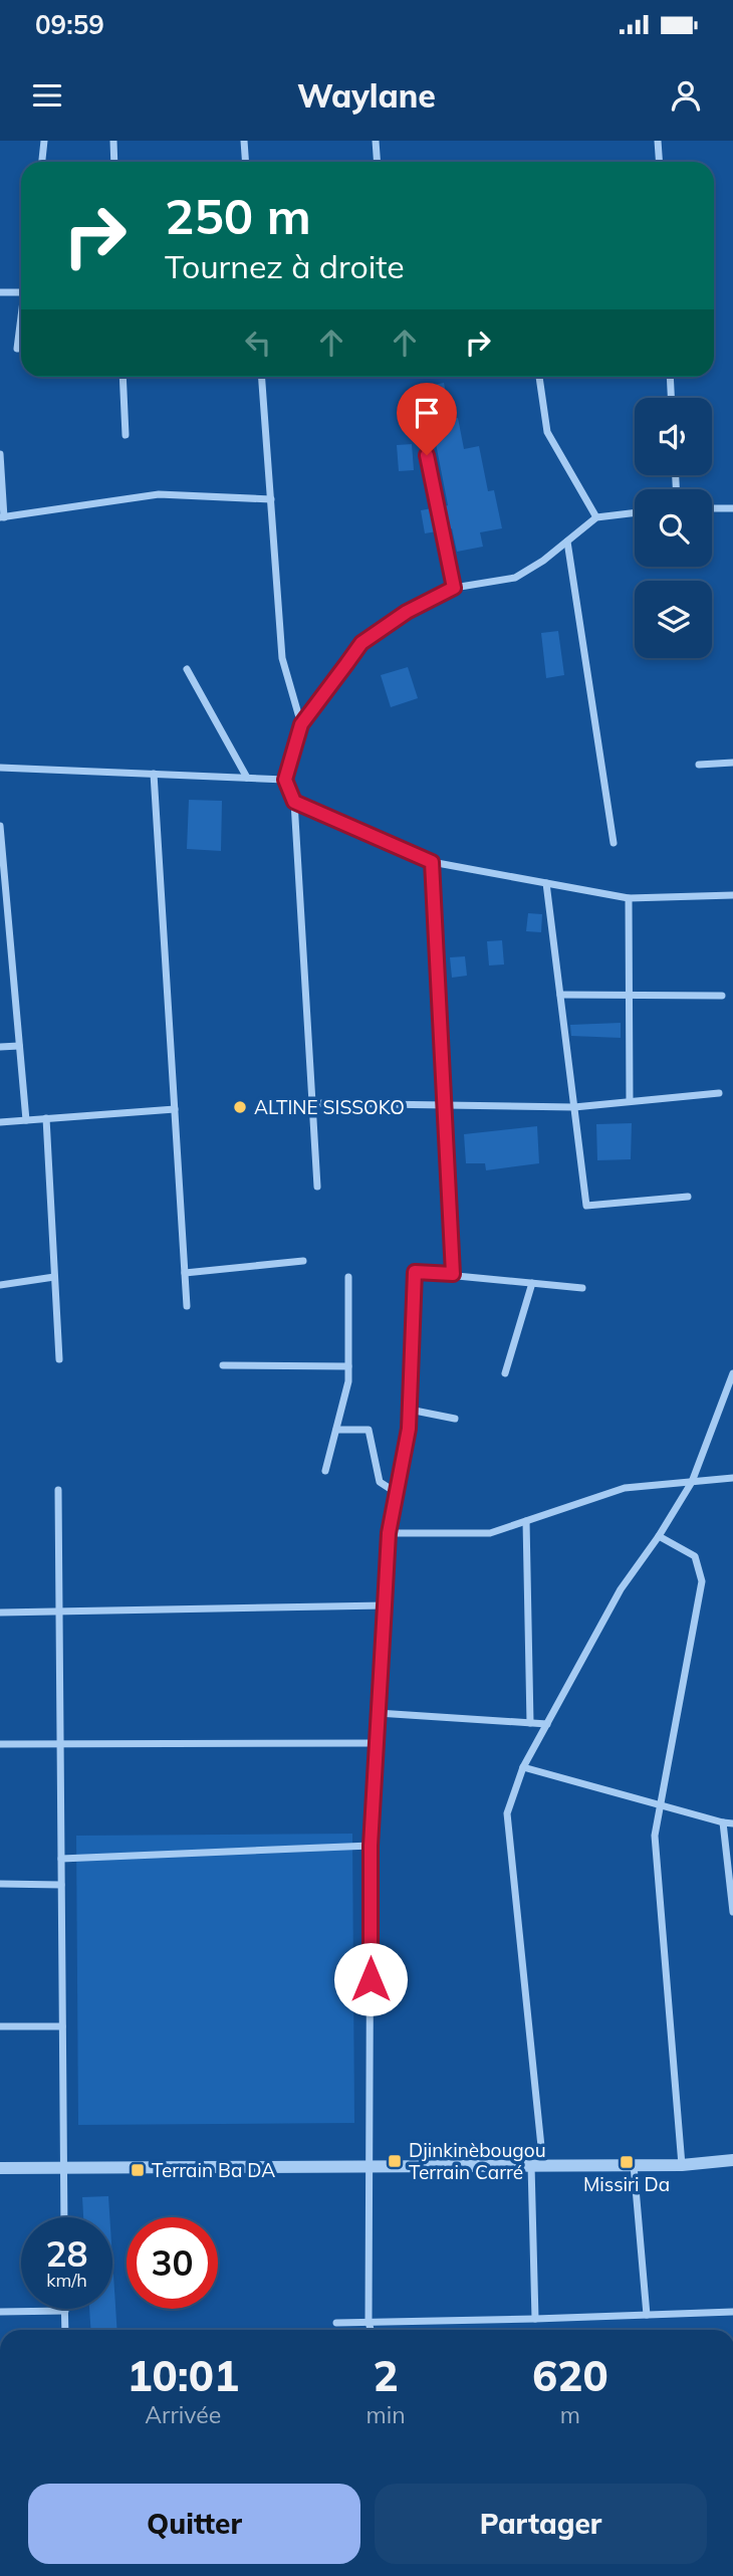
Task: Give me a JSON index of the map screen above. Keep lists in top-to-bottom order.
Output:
{
  "places": {
    "other": ["ALTINE SISSOKO"],
    "transit": ["Djinkinèbougou Terrain Carré", "Missiri Da", "Terrain Ba DA"]
  },
  "page": {
    "status": "09:59",
    "header": "Waylane",
    "turn": ["250 m", "Tournez à droite"],
    "speed": "28 km/h",
    "limit": "30",
    "eta": [
      "10:01",
      "Arrivée",
      "2",
      "min",
      "620",
      "m"
    ],
    "buttons": ["Quitter", "Partager"]
  }
}
